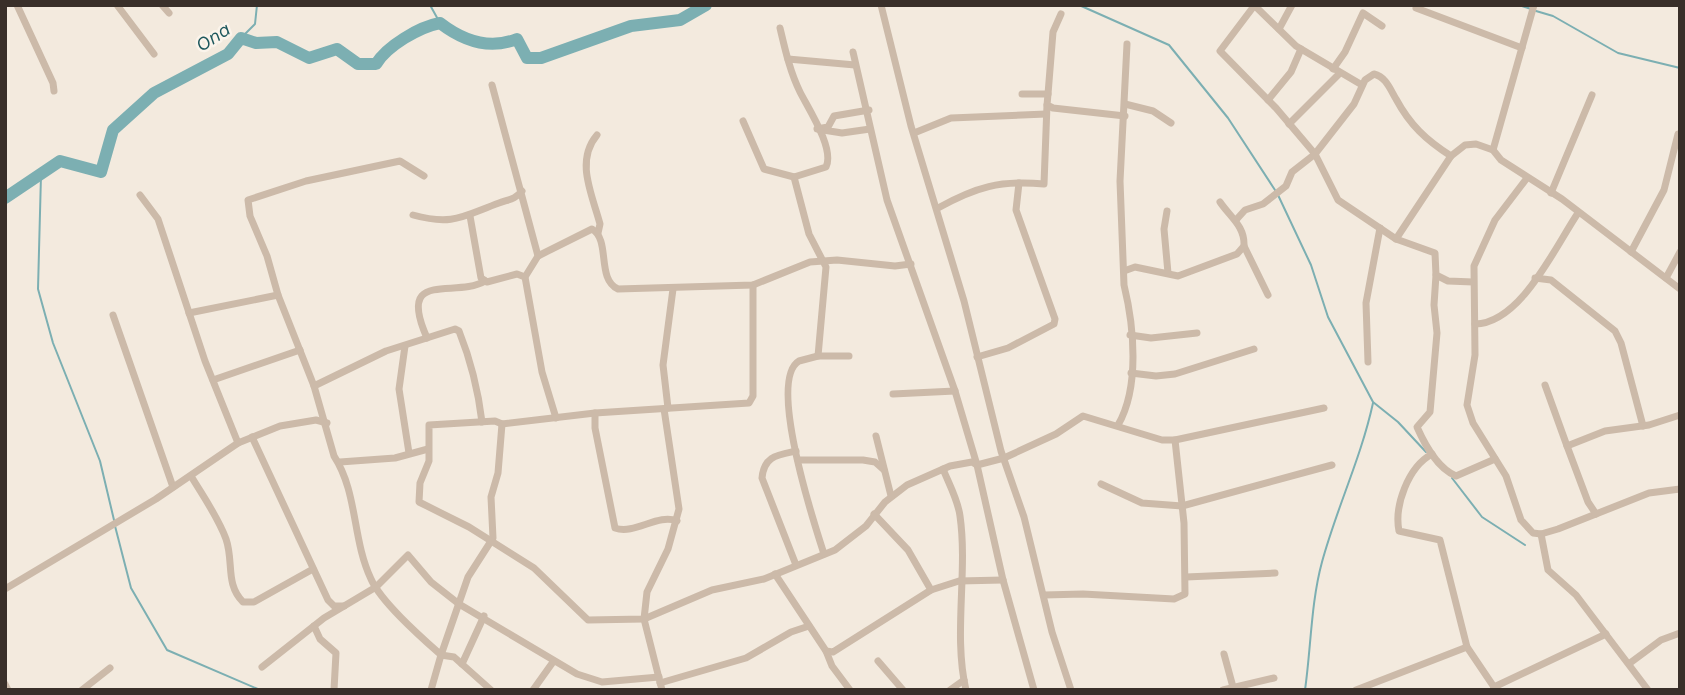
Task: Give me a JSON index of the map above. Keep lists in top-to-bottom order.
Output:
{
  "water": ["Ona"]
}
